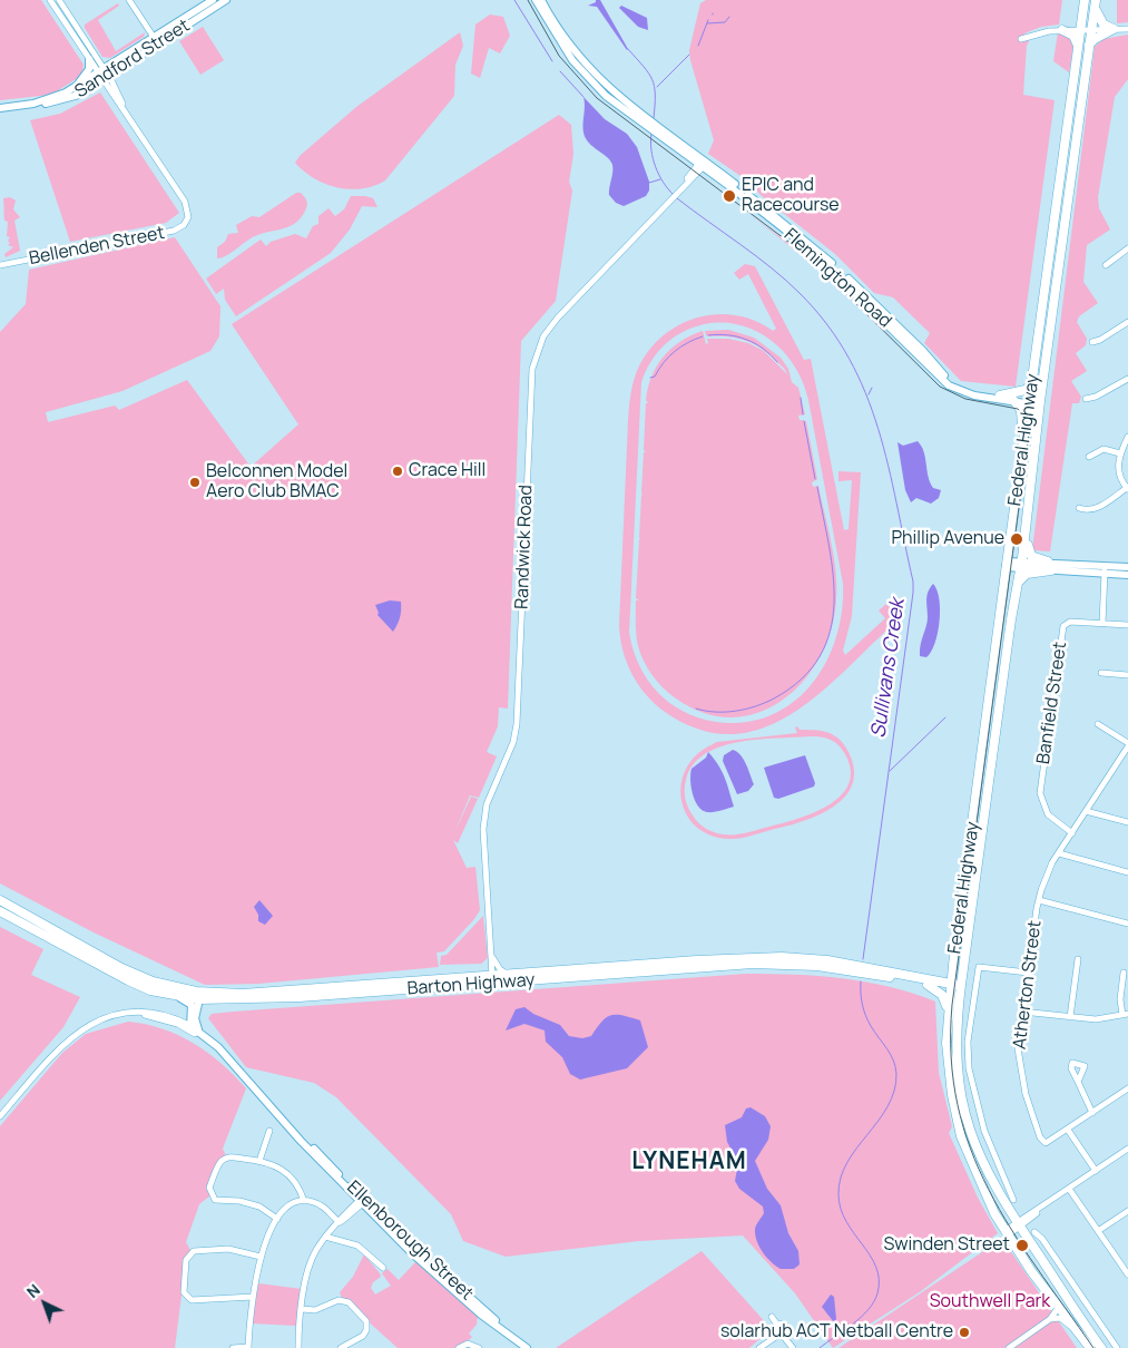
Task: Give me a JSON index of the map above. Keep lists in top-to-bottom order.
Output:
{
  "streets": {
    "highway": ["Federal Highway", "Barton Highway"],
    "main road": ["Sandford Street", "Flemington Road", "Ellenborough Street"],
    "street": [
      "Bellenden Street",
      "Randwick Road",
      "Banfield Street",
      "Atherton Street"
    ]
  },
  "crossings": [
    ["Sandford Street", "Bellenden Street"],
    ["Flemington Road", "Federal Highway"],
    ["Flemington Road", "Randwick Road"],
    ["Federal Highway", "Barton Highway"],
    ["Randwick Road", "Barton Highway"],
    ["Banfield Street", "Atherton Street"]
  ],
  "districts": ["LYNEHAM"],
  "water": ["Sullivans Creek"],
  "parks": ["Southwell Park"],
  "places": [
    "EPIC and Racecourse",
    "Crace Hill",
    "Belconnen Model Aero Club BMAC",
    "Phillip Avenue",
    "Swinden Street",
    "solarhub ACT Netball Centre"
  ],
  "north": "top left"
}
